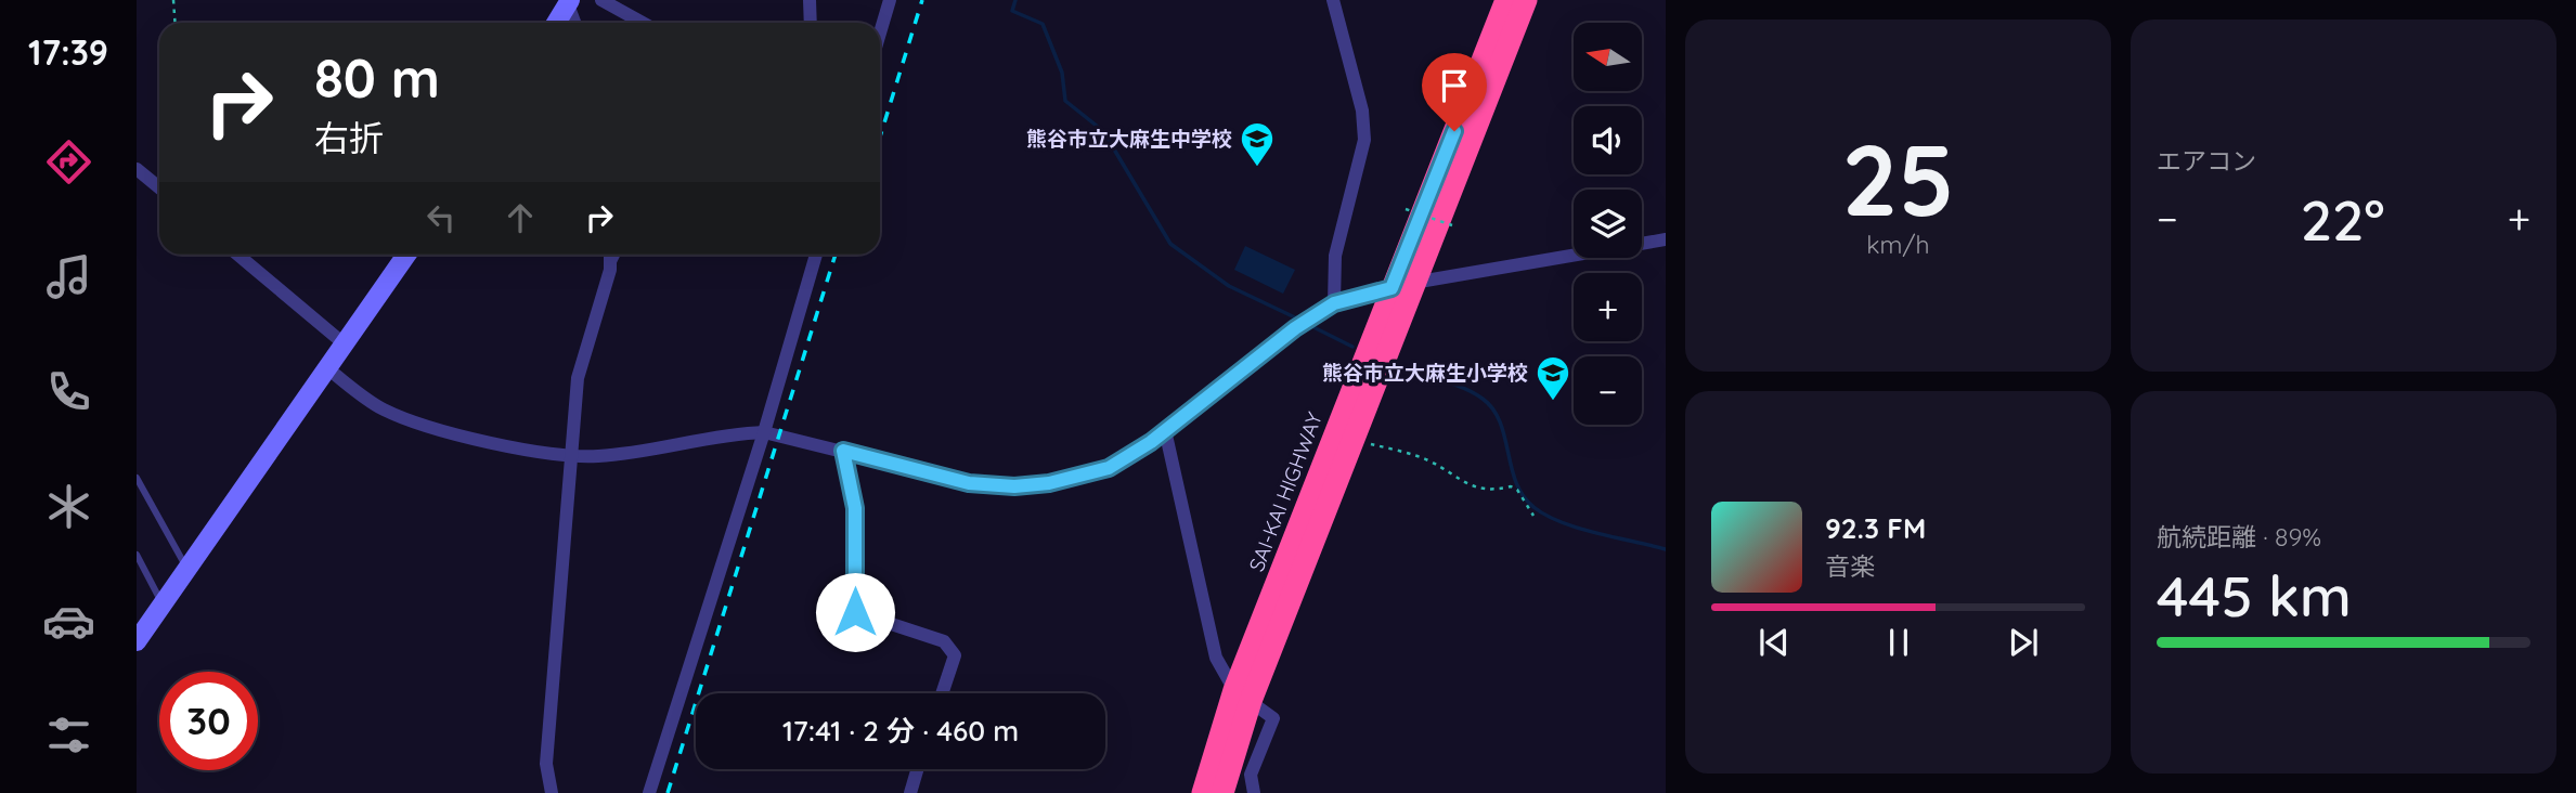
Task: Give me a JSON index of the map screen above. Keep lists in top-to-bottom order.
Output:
{
  "streets": {
    "highway": ["SAI-KAI HIGHWAY"]
  },
  "places": {
    "school or university": ["熊谷市立大麻生中学校", "熊谷市立大麻生小学校"]
  },
  "north": "left",
  "page": {
    "tabs": "17:39",
    "tile": [
      ["25", "km/h"],
      "エアコン",
      ["航続距離 · 89%", "445 km"]
    ],
    "map_buttons": ["+", "−"],
    "turn": ["80 m", "右折"],
    "heat": ["−", "22°", "+"],
    "song": ["92.3 FM", "音楽"],
    "limit": "30",
    "trip": "17:41 · 2 分 · 460 m"
  }
}
